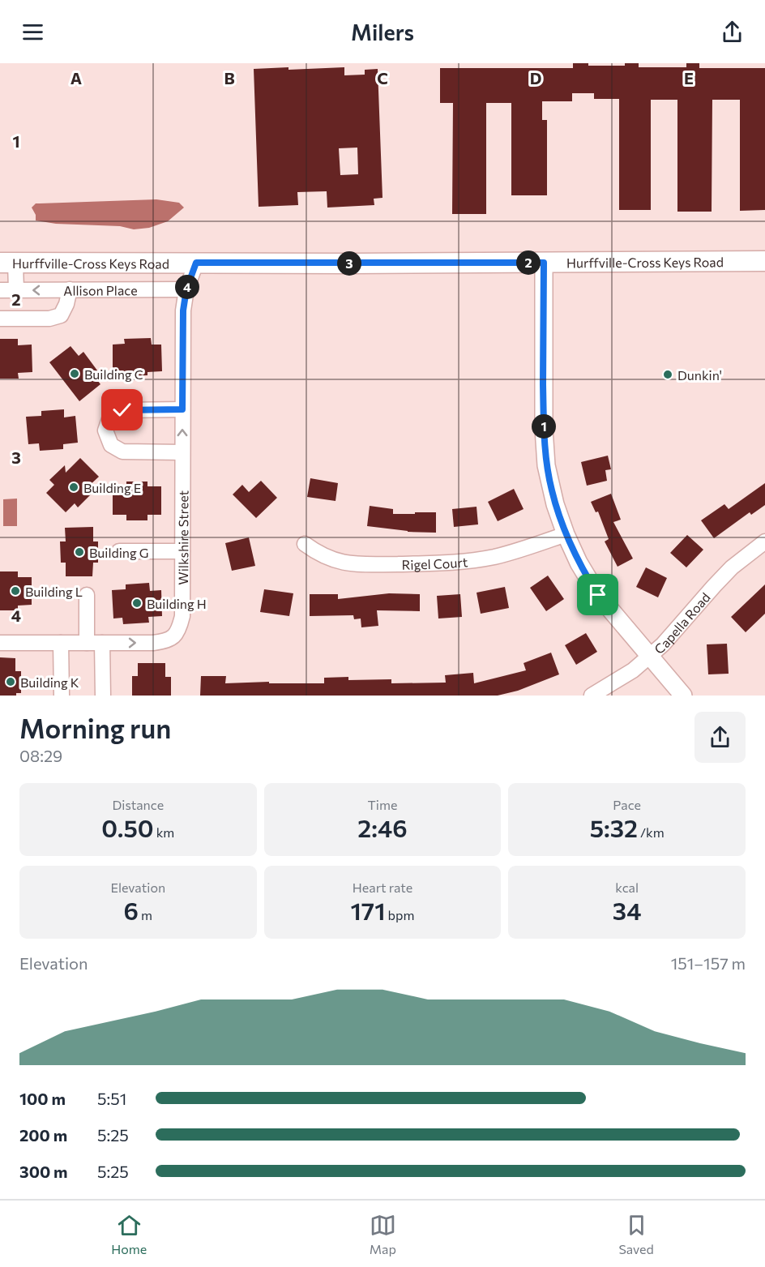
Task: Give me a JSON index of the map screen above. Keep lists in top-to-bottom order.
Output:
{
  "streets": {
    "main road": ["Hurffville-Cross Keys Road"],
    "street": [
      "Allison Place",
      "Wilkshire Street",
      "Rigel Court",
      "Capella Road"
    ]
  },
  "crossings": [
    ["Hurffville-Cross Keys Road", "Wilkshire Street"],
    ["Allison Place", "Wilkshire Street"]
  ],
  "places": [
    "Building C",
    "Dunkin'",
    "Building E",
    "Building G",
    "Building L",
    "Building H",
    "Building K"
  ],
  "page": {
    "header": "Milers",
    "pins": [
      "2",
      "3",
      "4",
      "1"
    ],
    "heading": ["Morning run", "08:29"],
    "stats": [
      ["Distance", "0.50 km"],
      ["Time", "2:46"],
      ["Pace", "5:32 /km"],
      ["Elevation", "6 m"],
      ["Heart rate", "171 bpm"],
      ["kcal", "34"]
    ],
    "chart": ["Elevation", "151–157 m"],
    "list": [
      {
        "name": "100 m",
        "note": "5:51"
      },
      {
        "name": "200 m",
        "note": "5:25"
      },
      {
        "name": "300 m",
        "note": "5:25"
      }
    ],
    "tabs": ["Home", "Map", "Saved"]
  },
  "grid": {
    "columns": [
      "A",
      "B",
      "C",
      "D",
      "E"
    ],
    "rows": [
      "1",
      "2",
      "3",
      "4"
    ]
  }
}
